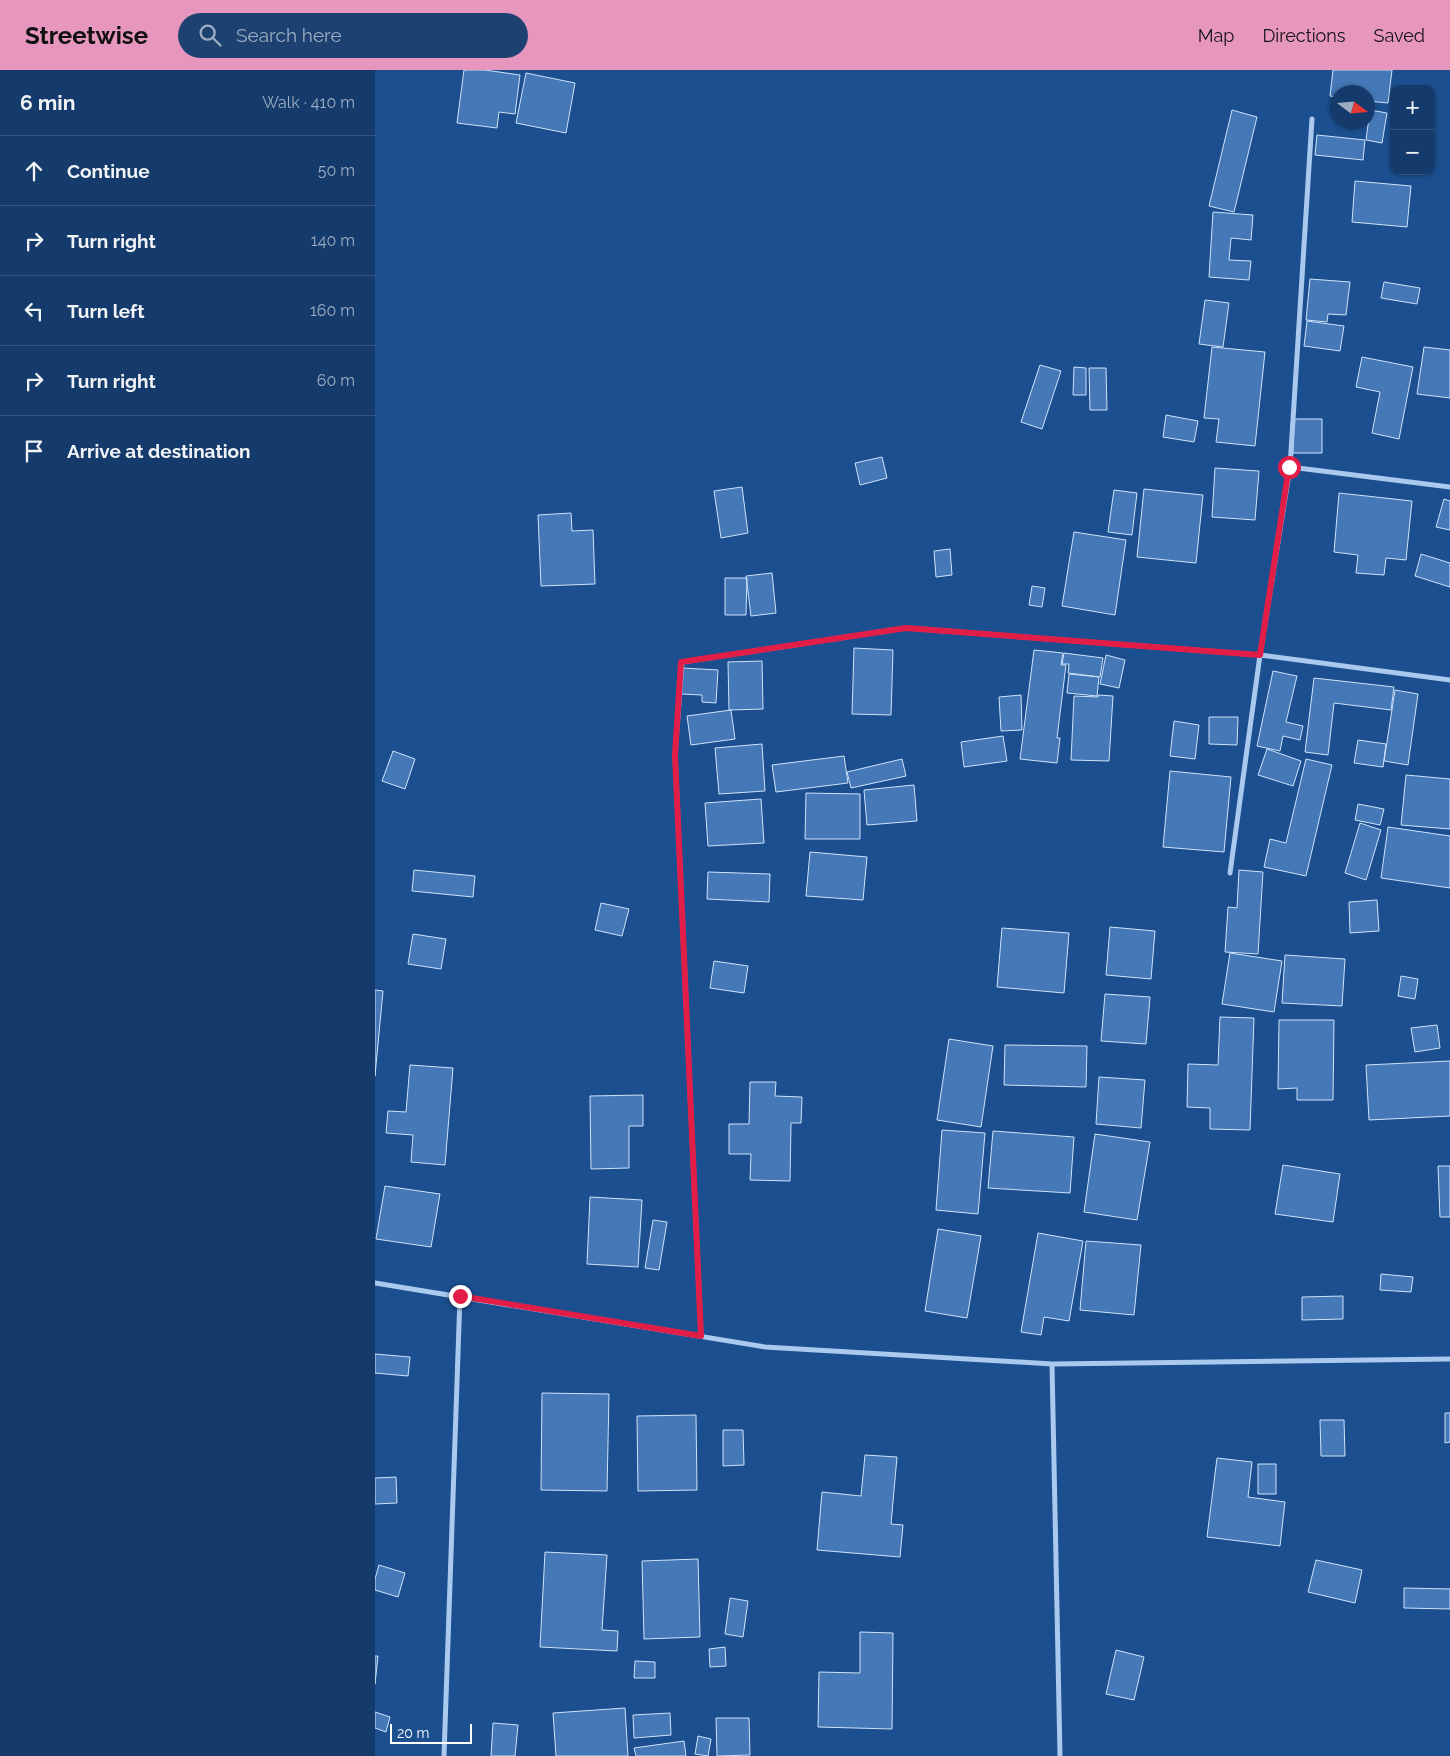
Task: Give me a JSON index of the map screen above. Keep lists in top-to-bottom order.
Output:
{
  "scale_bar": "20 m",
  "north": "right",
  "page": {
    "header": "Streetwise",
    "search": "Search here",
    "nav": ["Map", "Directions", "Saved"],
    "heading": ["6 min", "Walk · 410 m"],
    "map_buttons": ["+", "−"],
    "list": [
      ["Continue", "50 m"],
      ["Turn right", "140 m"],
      ["Turn left", "160 m"],
      ["Turn right", "60 m"],
      "Arrive at destination"
    ],
    "scale": "20 m"
  }
}
